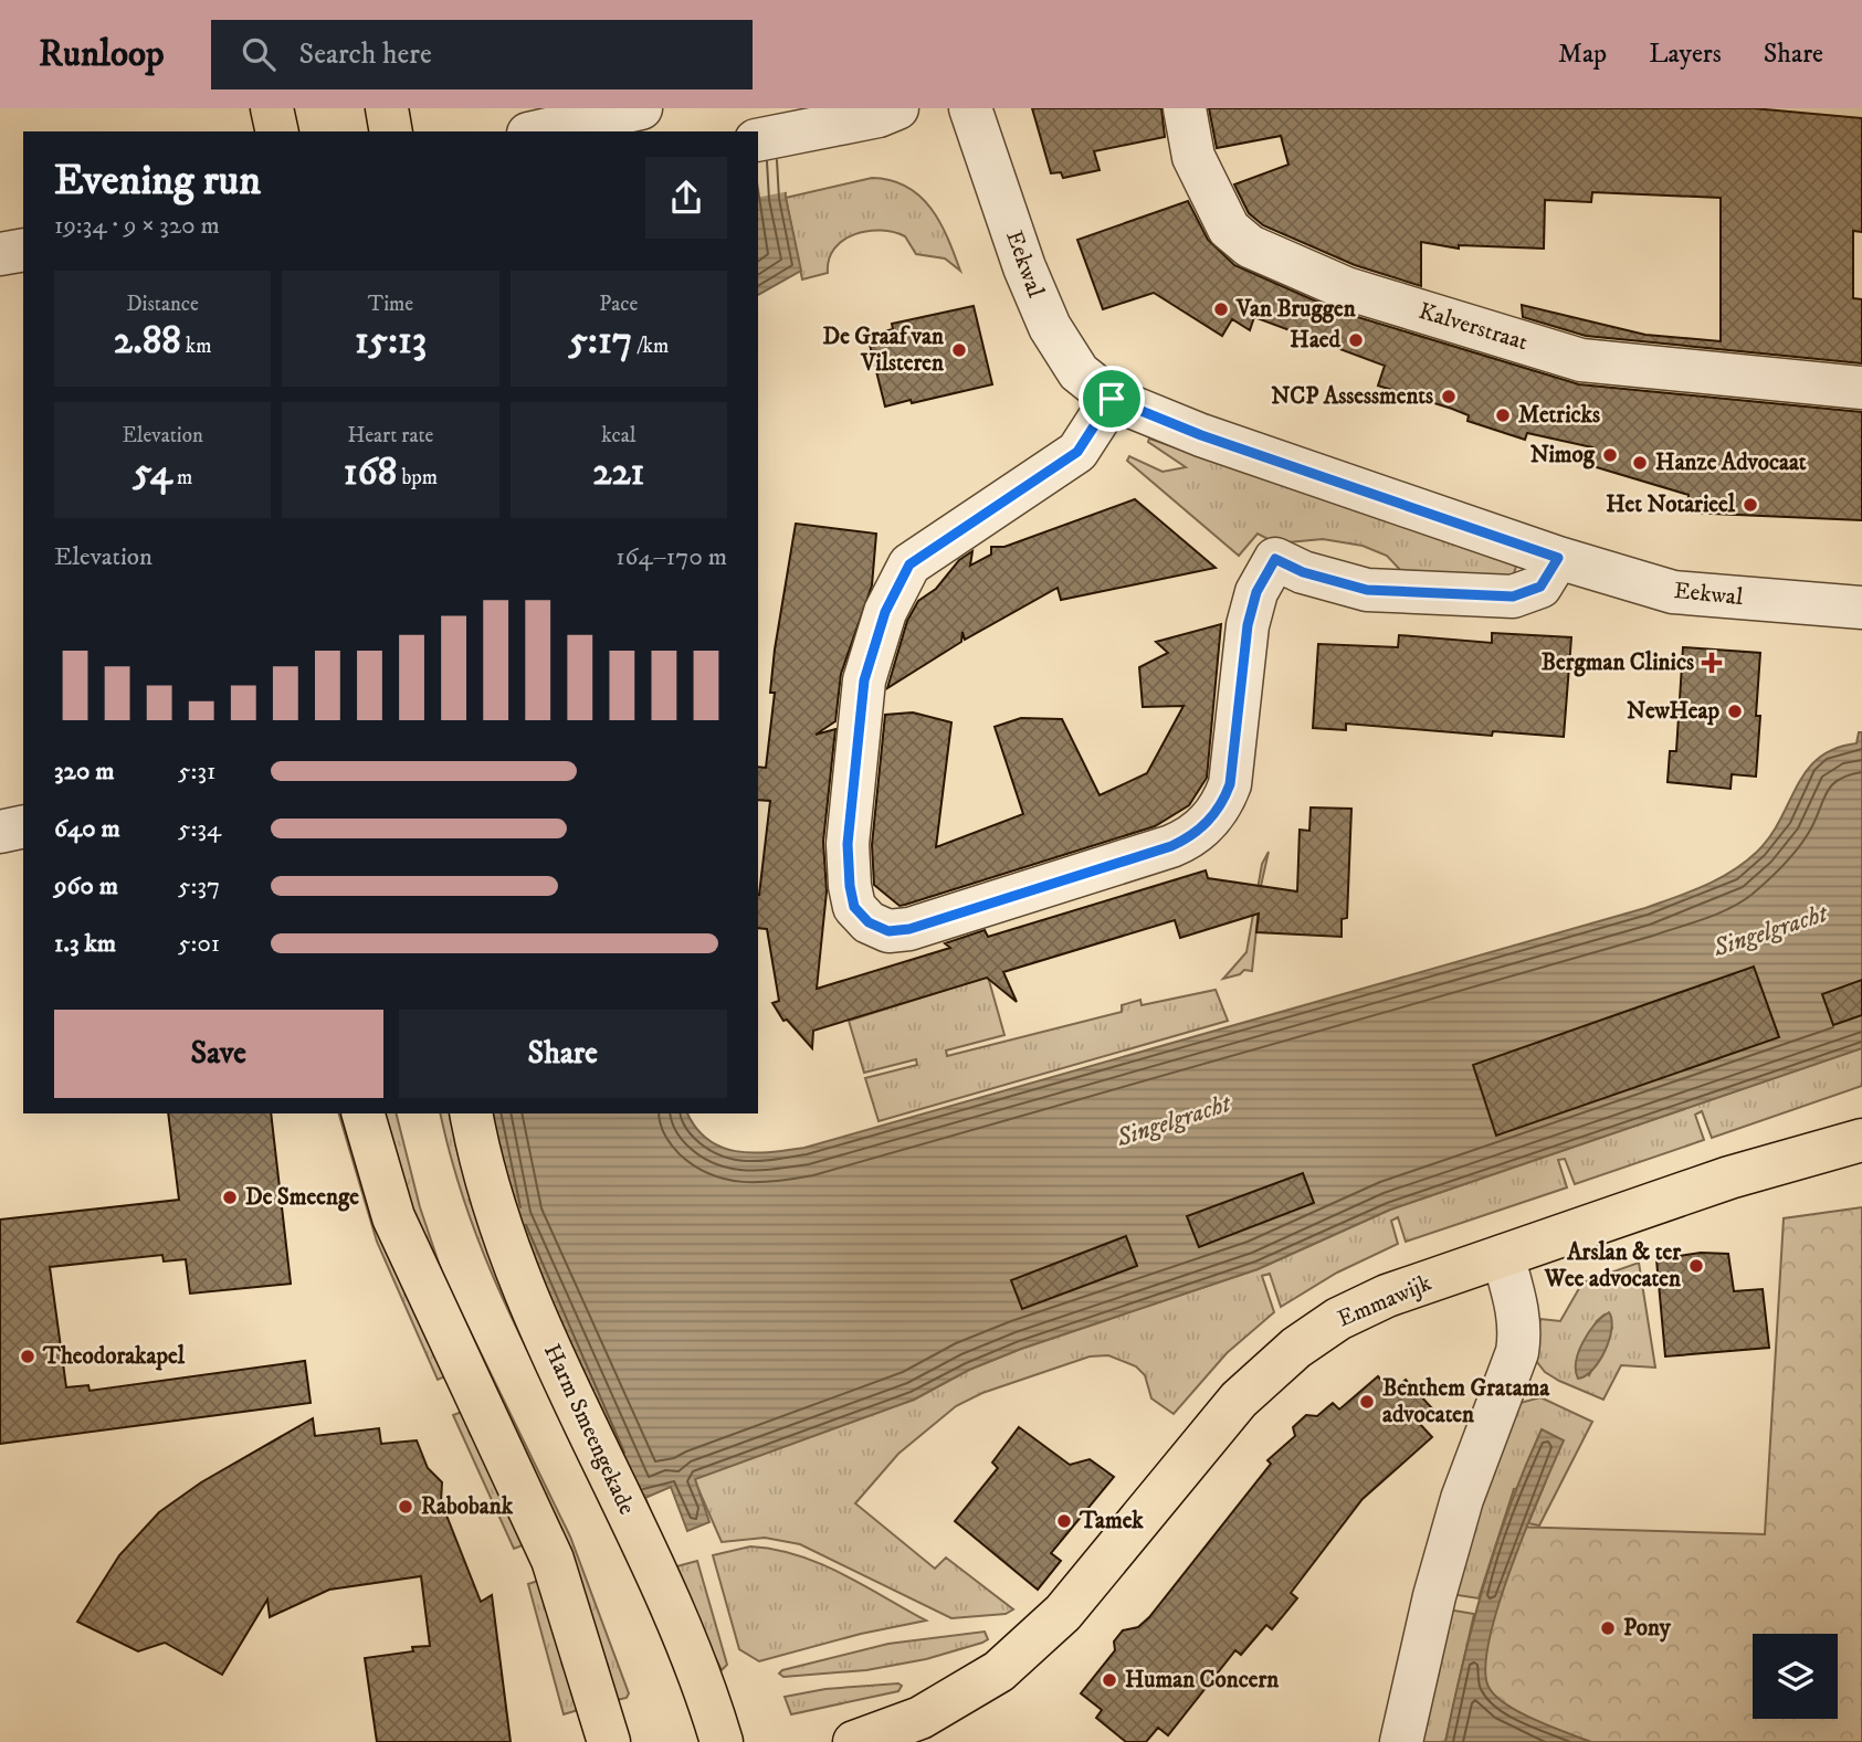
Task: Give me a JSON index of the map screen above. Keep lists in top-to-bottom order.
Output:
{
  "streets": {
    "main road": ["Emmawijk", "Harm Smeengekade"],
    "street": ["Eekwal", "Kalverstraat"]
  },
  "water": ["Singelgracht"],
  "places": {
    "other": [
      "Van Bruggen",
      "Haed",
      "De Graaf van Vilsteren",
      "NCP Assessments",
      "Metricks",
      "Nimog",
      "Hanze Advocaat",
      "Het Notarieel",
      "NewHeap",
      "De Smeenge",
      "Arslan & ter Wee advocaten",
      "Theodorakapel",
      "Benthem Gratama advocaten",
      "Rabobank",
      "Tamek",
      "Pony",
      "Human Concern"
    ],
    "health": ["Bergman Clinics"]
  },
  "page": {
    "header": "Runloop",
    "search": "Search here",
    "nav": ["Map", "Layers", "Share"],
    "heading": ["Evening run", "19:34 · 9 × 320 m"],
    "stats": [
      ["Distance", "2.88 km"],
      ["Time", "15:13"],
      ["Pace", "5:17 /km"],
      ["Elevation", "54 m"],
      ["Heart rate", "168 bpm"],
      ["kcal", "221"]
    ],
    "chart": ["Elevation", "164–170 m"],
    "list": [
      {
        "name": "320 m",
        "note": "5:31"
      },
      {
        "name": "640 m",
        "note": "5:34"
      },
      {
        "name": "960 m",
        "note": "5:37"
      },
      {
        "name": "1.3 km",
        "note": "5:01"
      }
    ],
    "buttons": ["Save", "Share"]
  }
}
